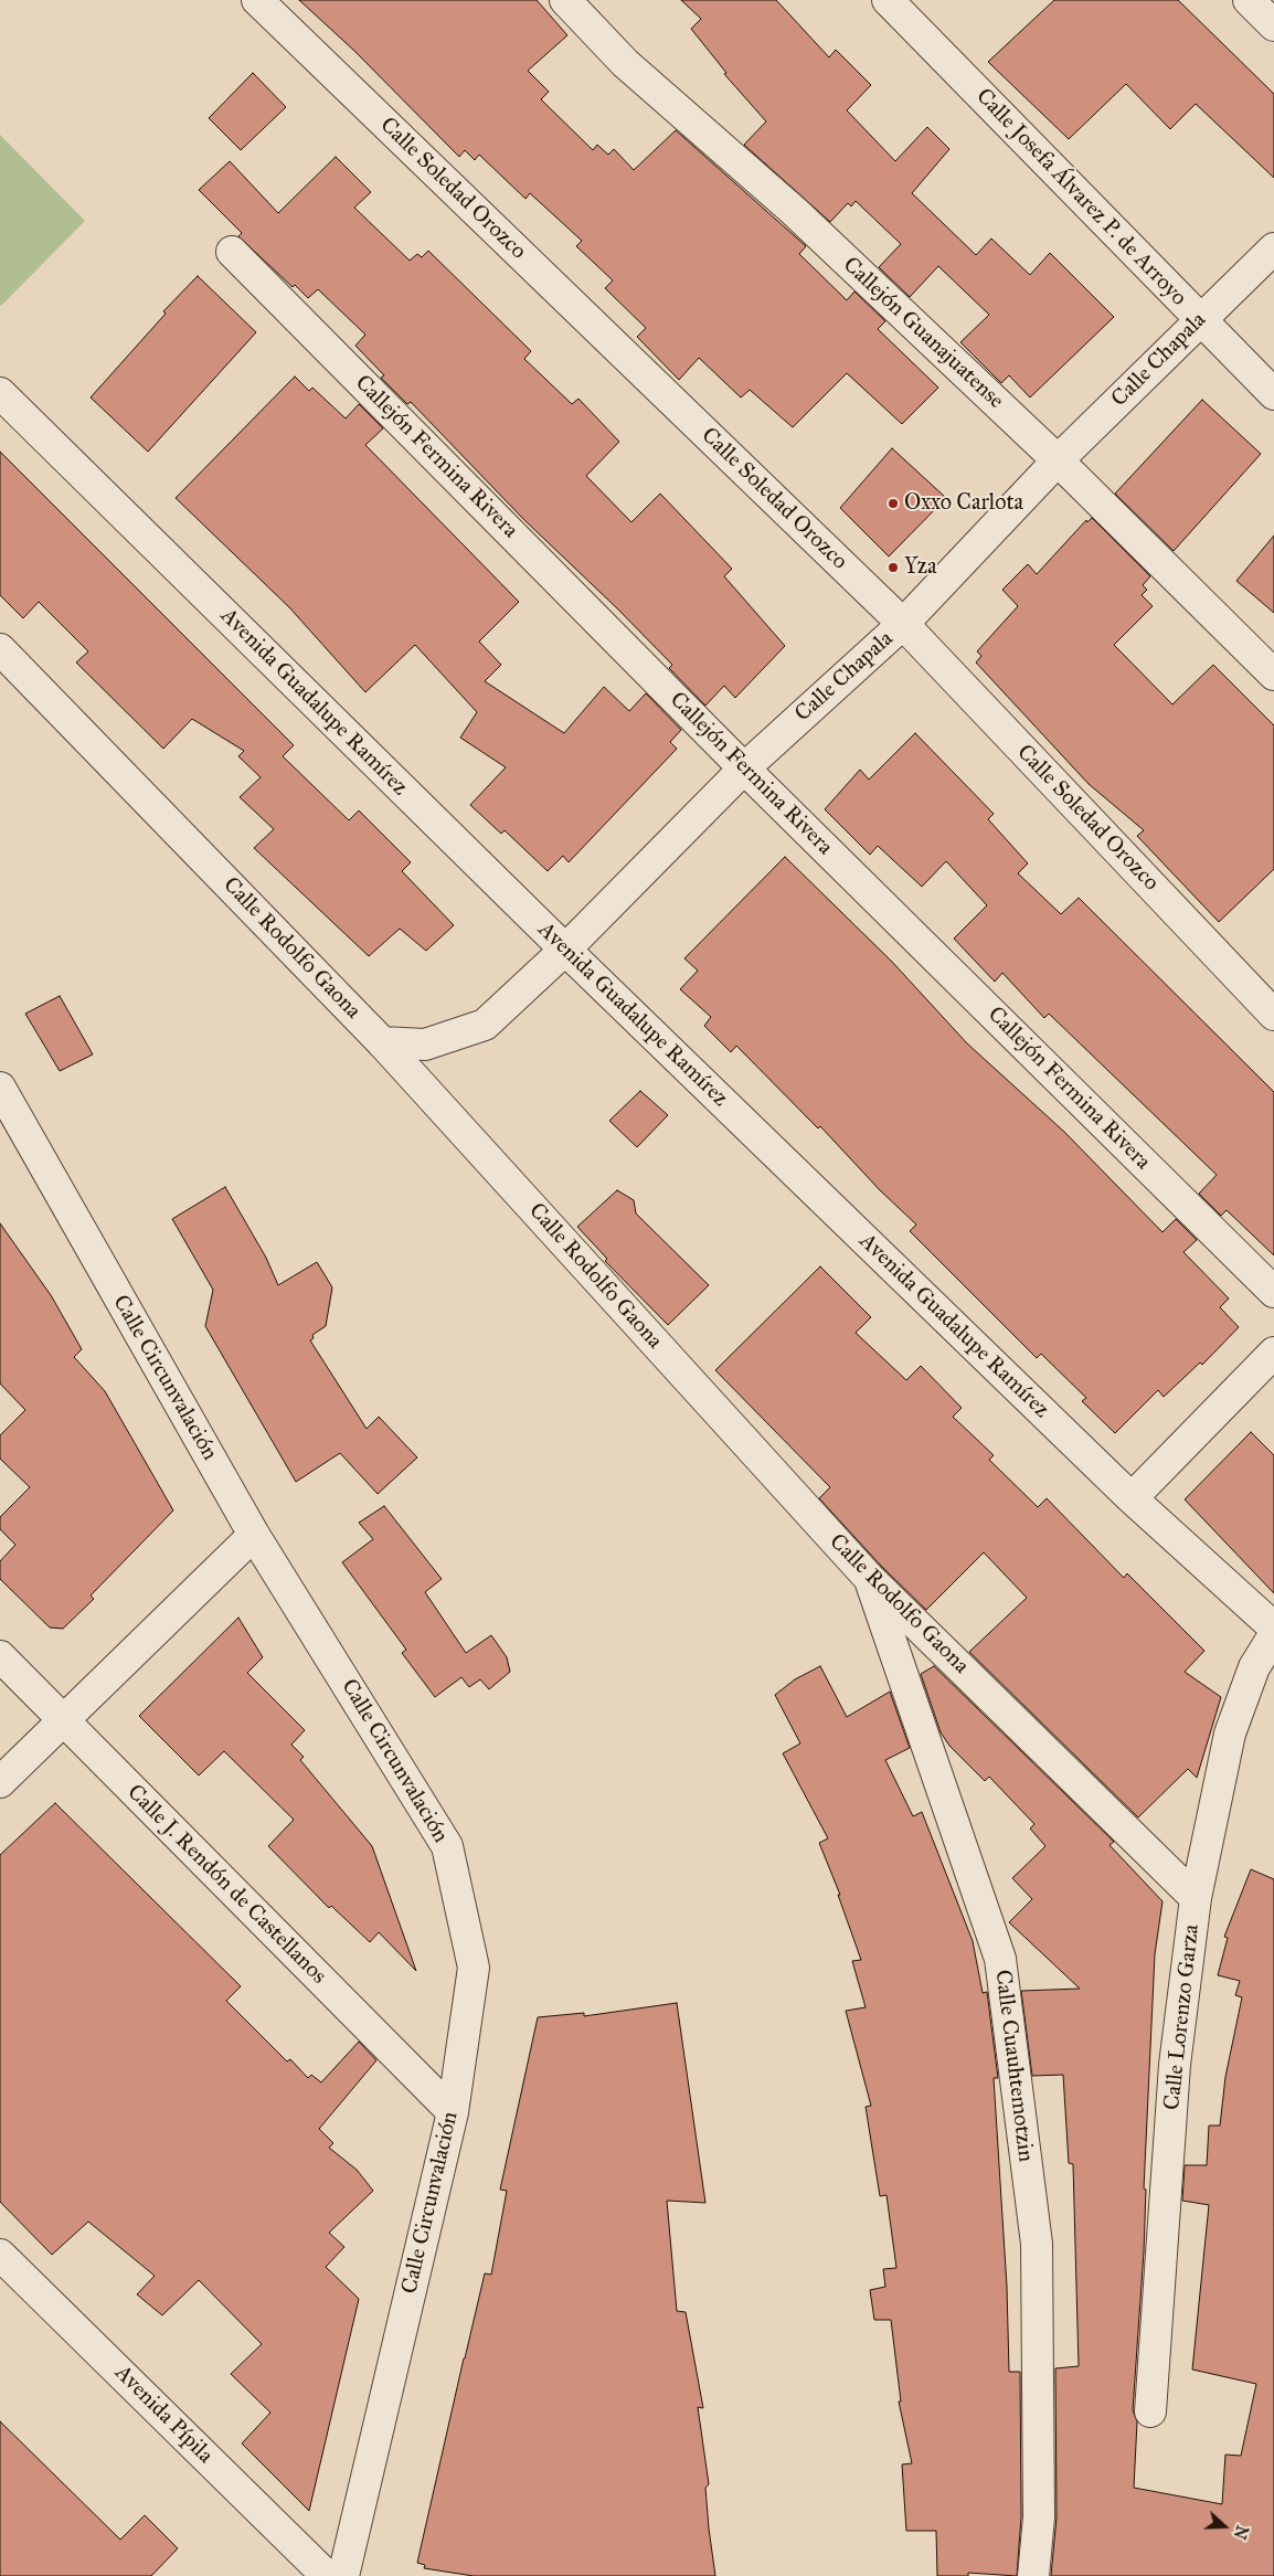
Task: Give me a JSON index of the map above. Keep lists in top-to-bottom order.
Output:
{
  "streets": {
    "street": [
      "Calle Soledad Orozco",
      "Calle Josefa Álvarez P. de Arroyo",
      "Callejón Guanajuatense",
      "Calle Chapala",
      "Callejón Fermina Rivera",
      "Avenida Guadalupe Ramírez",
      "Calle Rodolfo Gaona",
      "Calle Circunvalación",
      "Calle J. Rendón de Castellanos",
      "Calle Lorenzo Garza",
      "Calle Cuauhtemotzin",
      "Avenida Pípila"
    ]
  },
  "crossings": [
    ["Calle Soledad Orozco", "Calle Chapala"],
    ["Calle Josefa Álvarez P. de Arroyo", "Calle Chapala"],
    ["Callejón Guanajuatense", "Calle Chapala"],
    ["Calle Chapala", "Callejón Fermina Rivera"],
    ["Calle Chapala", "Avenida Guadalupe Ramírez"],
    ["Calle Chapala", "Calle Rodolfo Gaona"],
    ["Calle Rodolfo Gaona", "Calle Lorenzo Garza"],
    ["Calle Rodolfo Gaona", "Calle Cuauhtemotzin"],
    ["Calle Circunvalación", "Calle J. Rendón de Castellanos"]
  ],
  "places": ["Oxxo Carlota", "Yza"],
  "north": "right"
}
